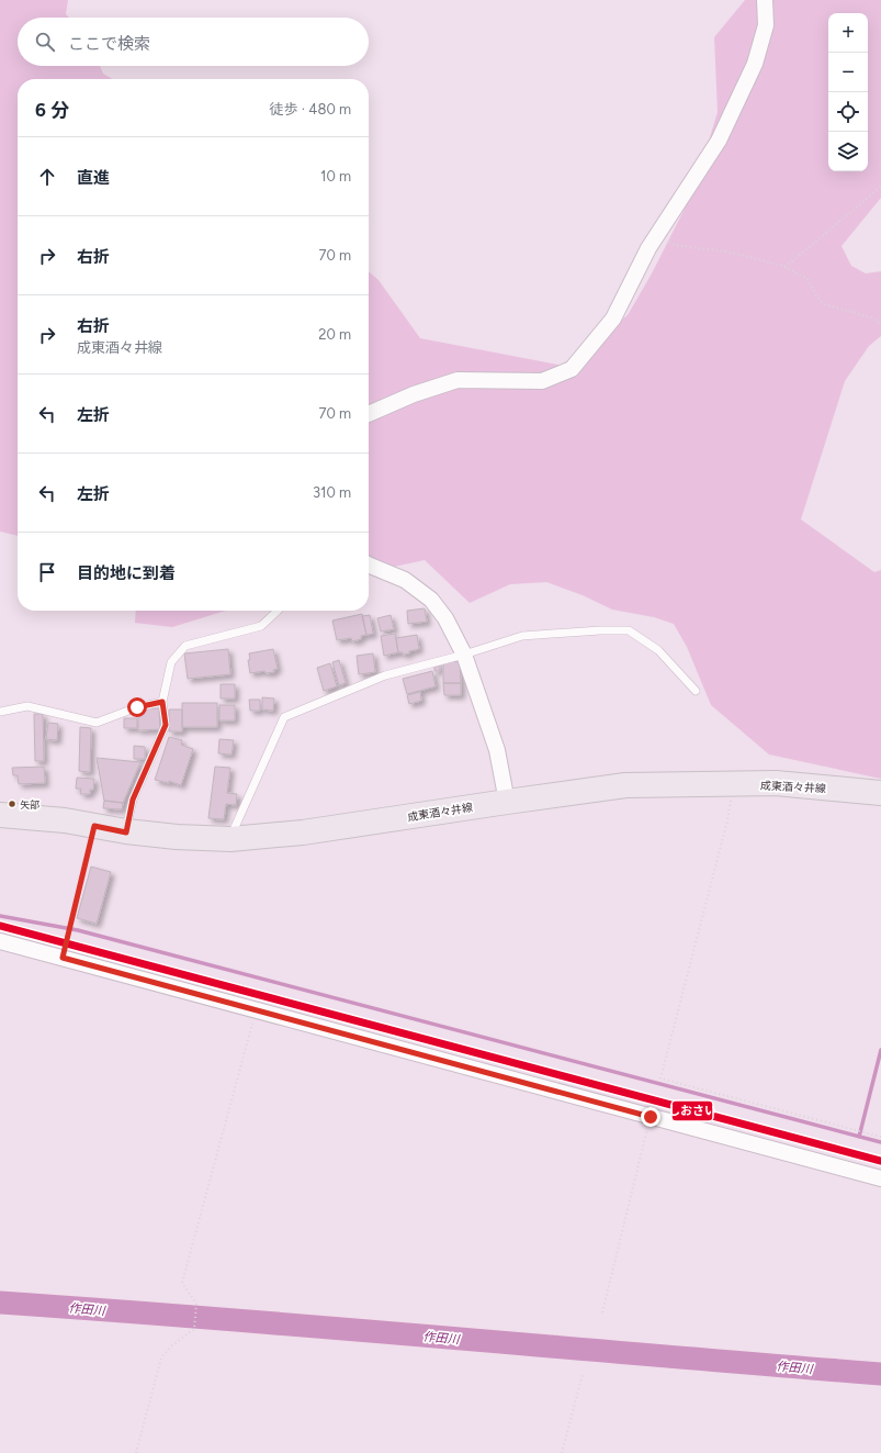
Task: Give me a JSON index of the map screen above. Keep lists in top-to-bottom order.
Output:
{
  "streets": {
    "main road": ["成東酒々井線"]
  },
  "water": ["作田川"],
  "places": ["矢部"],
  "lines": ["transit line しおさい"],
  "page": {
    "map_buttons": ["+", "−"],
    "search": "ここで検索",
    "heading": ["6 分", "徒歩 · 480 m"],
    "list": [
      ["直進", "10 m"],
      ["右折", "70 m"],
      ["右折", "成東酒々井線", "20 m"],
      ["左折", "70 m"],
      ["左折", "310 m"],
      "目的地に到着"
    ]
  }
}
